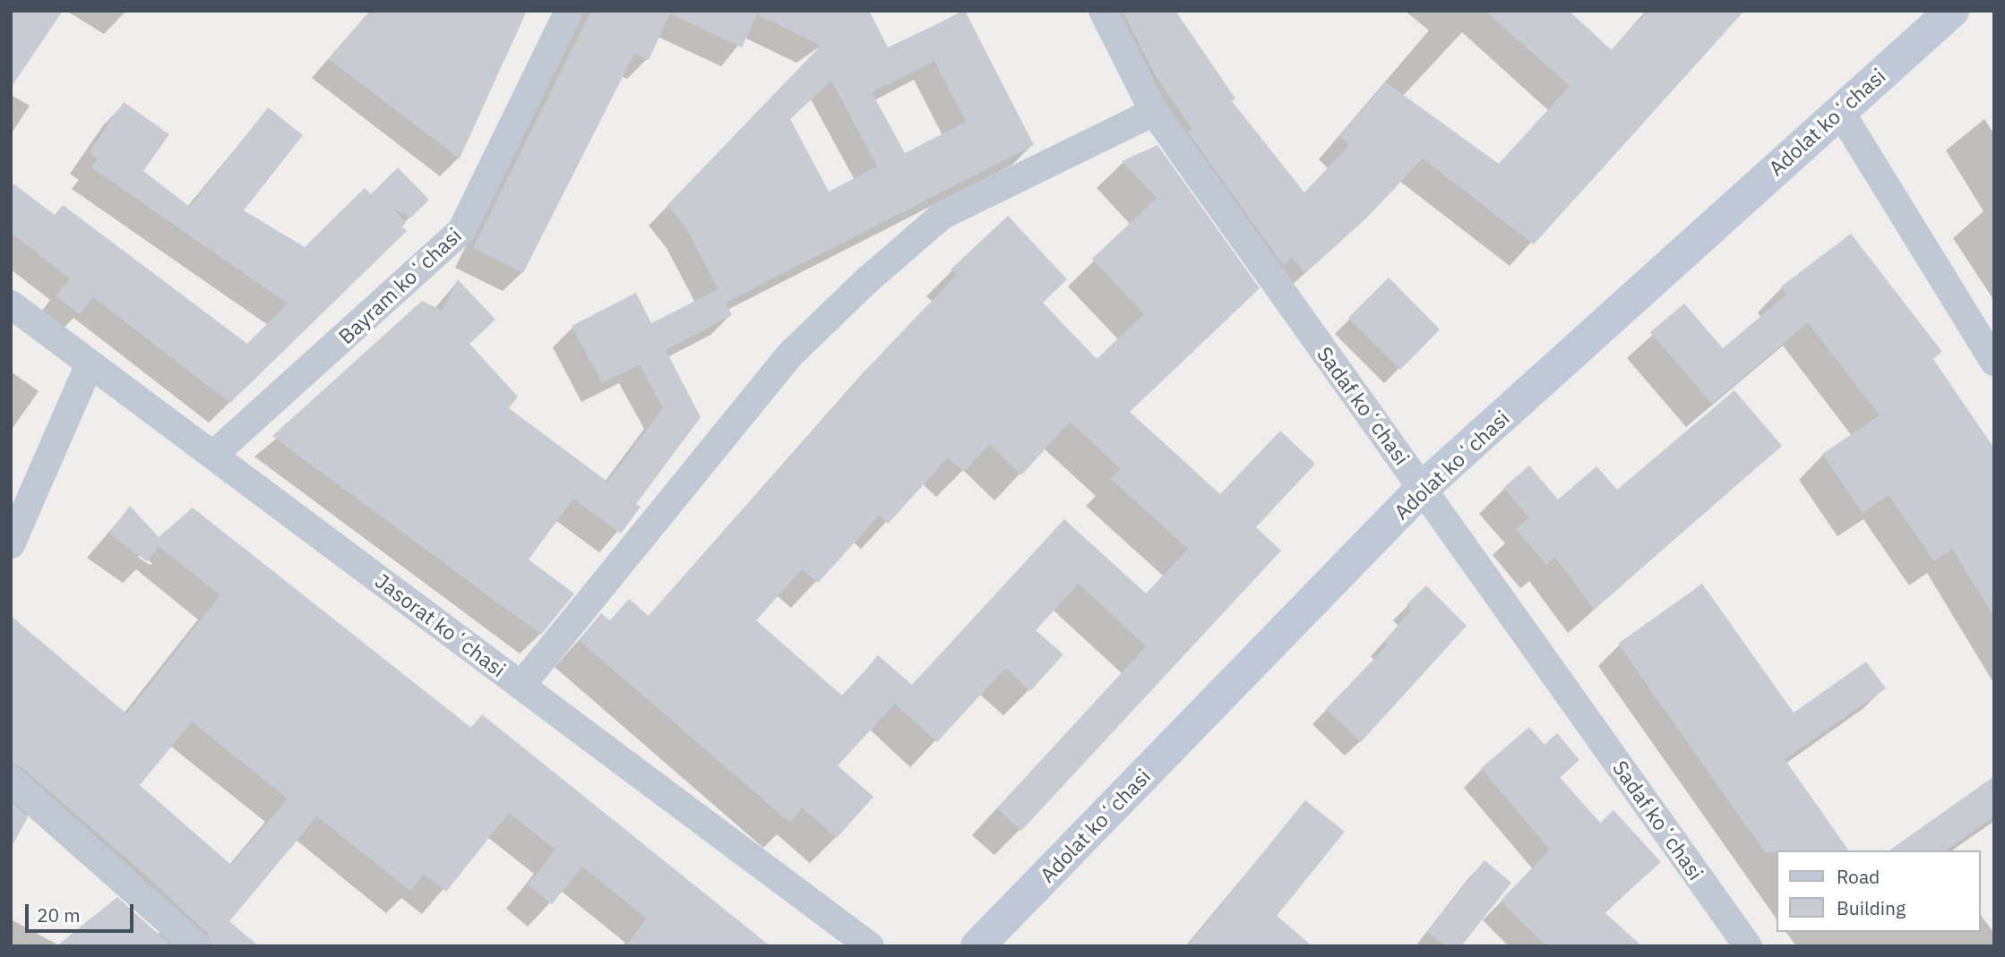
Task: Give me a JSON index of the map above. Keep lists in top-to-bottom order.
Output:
{
  "streets": {
    "street": [
      "Adolat koʻchasi",
      "Bayram koʻchasi",
      "Sadaf koʻchasi",
      "Jasorat koʻchasi"
    ]
  },
  "crossings": [
    ["Adolat koʻchasi", "Sadaf koʻchasi"],
    ["Bayram koʻchasi", "Jasorat koʻchasi"]
  ],
  "legend": ["Road", "Building"],
  "scale_bar": "20 m"
}
